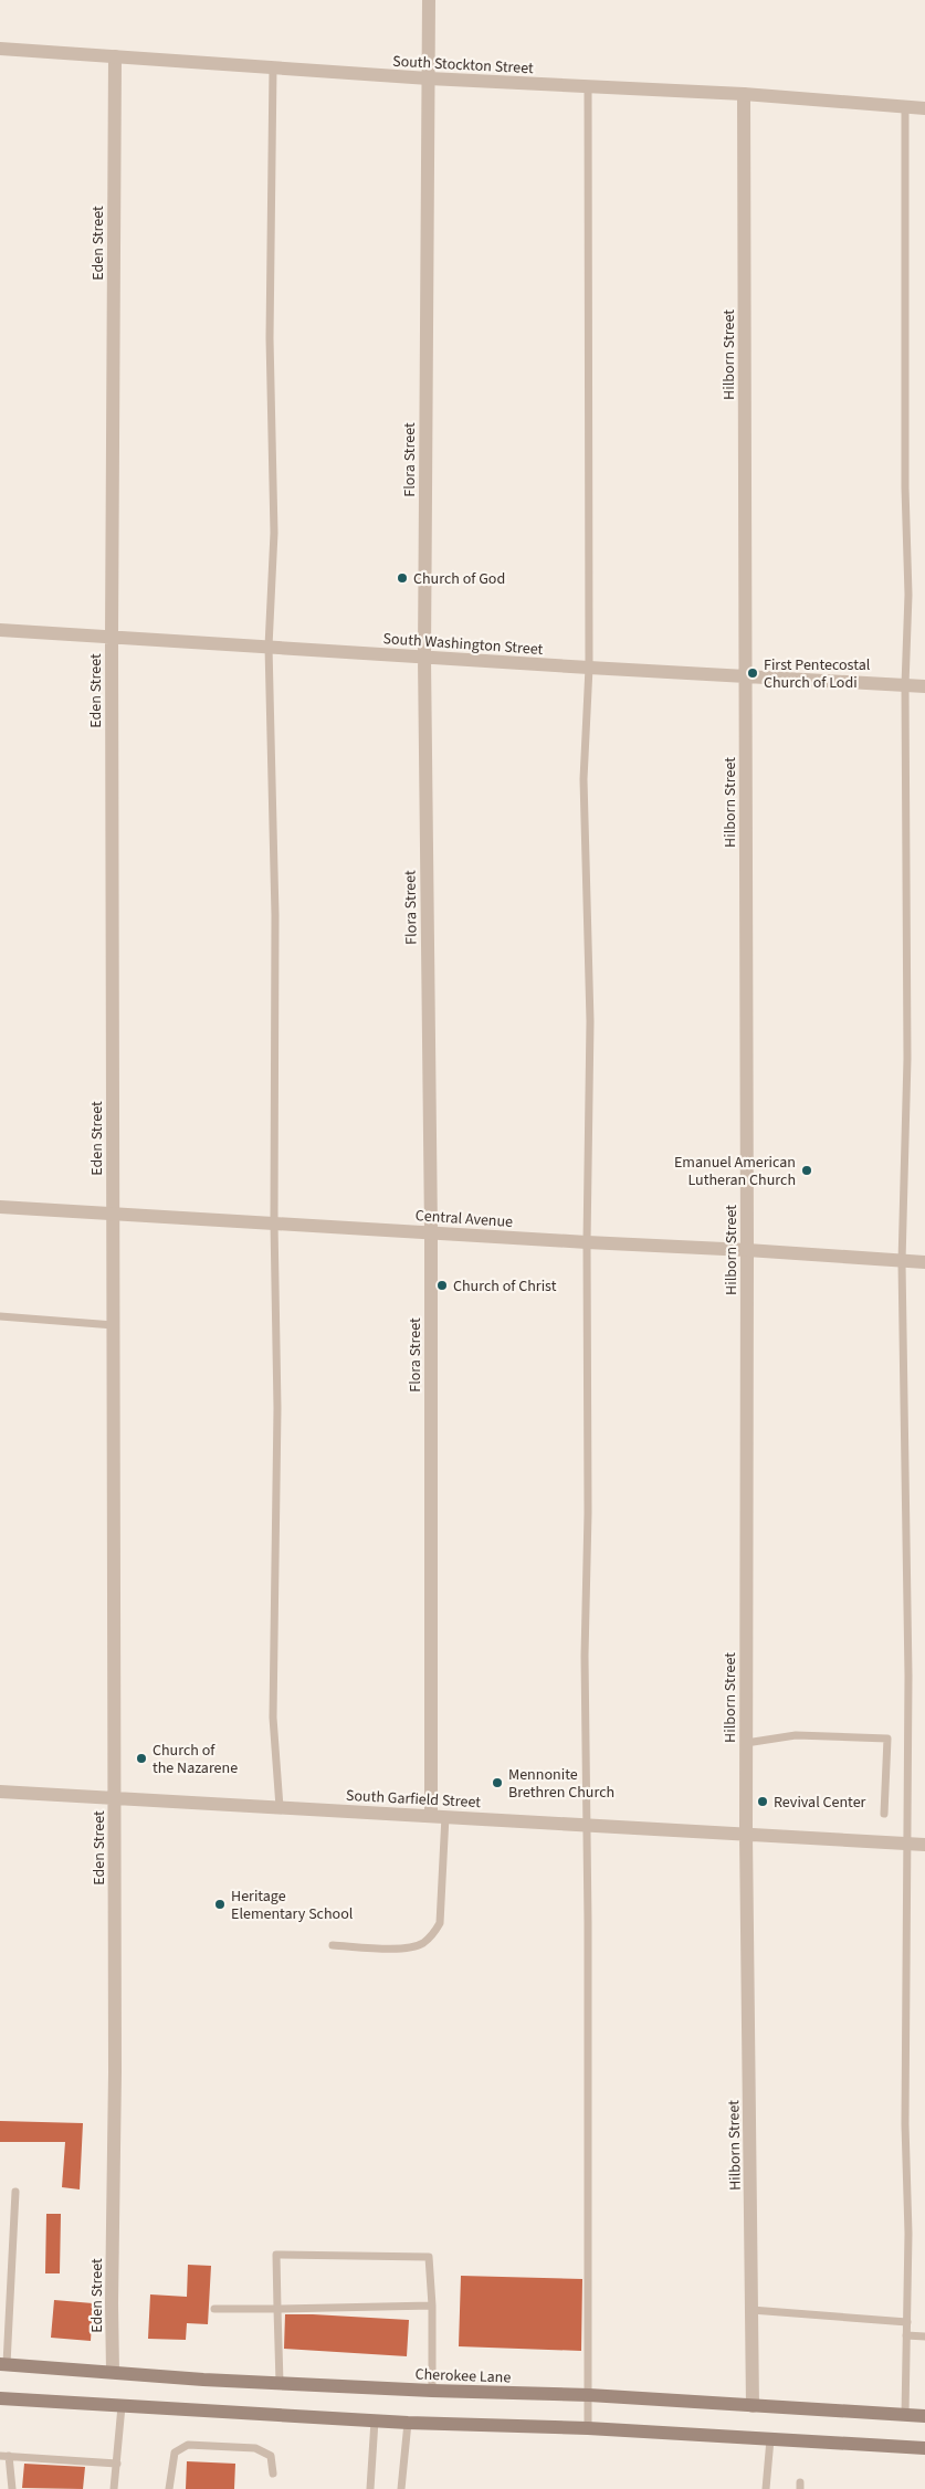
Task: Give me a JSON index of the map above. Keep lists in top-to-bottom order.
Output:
{
  "streets": {
    "main road": ["Cherokee Lane"],
    "street": [
      "South Stockton Street",
      "Eden Street",
      "Hilborn Street",
      "Flora Street",
      "South Washington Street",
      "Central Avenue",
      "South Garfield Street"
    ]
  },
  "crossings": [
    ["South Stockton Street", "Eden Street"],
    ["South Stockton Street", "Hilborn Street"],
    ["South Stockton Street", "Flora Street"],
    ["Eden Street", "South Washington Street"],
    ["Eden Street", "Central Avenue"],
    ["Eden Street", "South Garfield Street"],
    ["Eden Street", "Cherokee Lane"],
    ["Hilborn Street", "South Washington Street"],
    ["Hilborn Street", "Central Avenue"],
    ["Hilborn Street", "South Garfield Street"],
    ["Hilborn Street", "Cherokee Lane"],
    ["Flora Street", "South Washington Street"],
    ["Flora Street", "Central Avenue"],
    ["Flora Street", "South Garfield Street"]
  ],
  "places": [
    "Church of God",
    "First Pentecostal Church of Lodi",
    "Emanuel American Lutheran Church",
    "Church of Christ",
    "Church of the Nazarene",
    "Mennonite Brethren Church",
    "Revival Center",
    "Heritage Elementary School"
  ]
}
